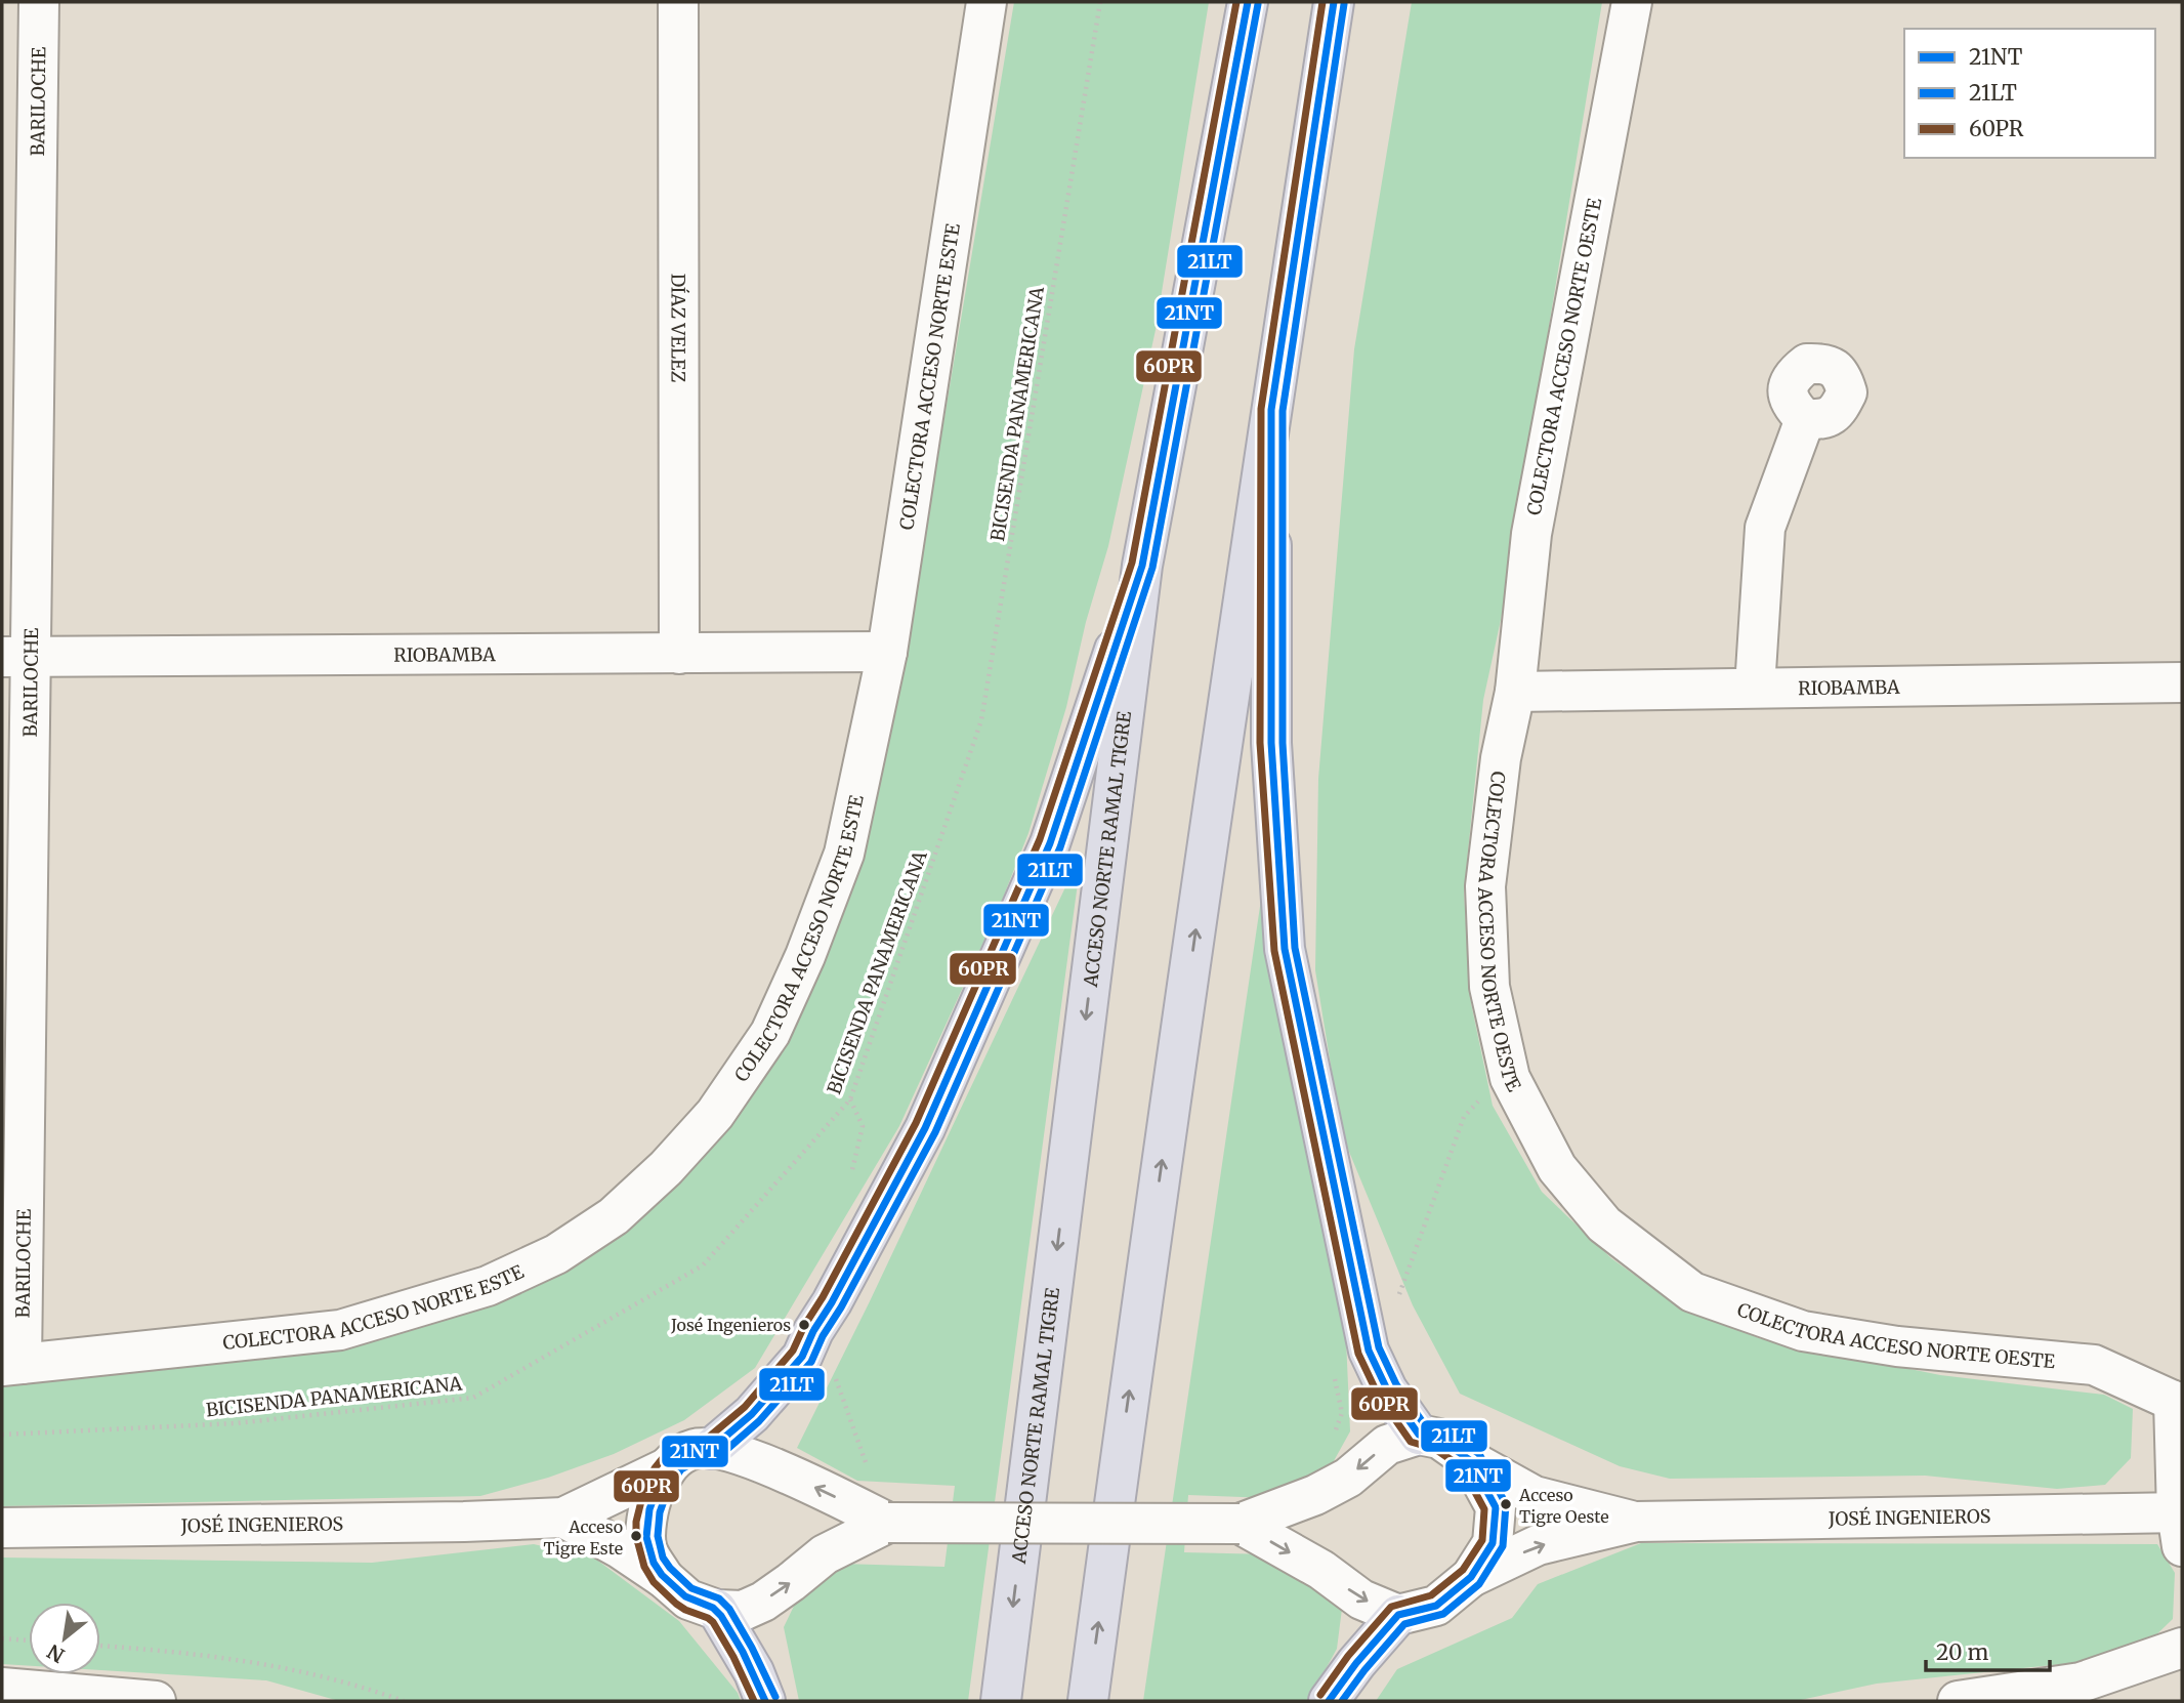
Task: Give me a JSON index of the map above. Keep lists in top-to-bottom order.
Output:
{
  "streets": {
    "highway": ["ACCESO NORTE RAMAL TIGRE"],
    "street": [
      "BARILOCHE",
      "DÍAZ VELEZ",
      "COLECTORA ACCESO NORTE OESTE",
      "COLECTORA ACCESO NORTE ESTE",
      "RIOBAMBA",
      "JOSÉ INGENIEROS"
    ],
    "path": ["BICISENDA PANAMERICANA"]
  },
  "crossings": [
    ["BARILOCHE", "COLECTORA ACCESO NORTE ESTE"],
    ["BARILOCHE", "RIOBAMBA"],
    ["DÍAZ VELEZ", "RIOBAMBA"],
    ["COLECTORA ACCESO NORTE OESTE", "RIOBAMBA"],
    ["COLECTORA ACCESO NORTE ESTE", "RIOBAMBA"]
  ],
  "places": ["José Ingenieros", "Acceso Tigre Oeste", "Acceso Tigre Este"],
  "lines": ["transit line 21NT", "transit line 60PR", "transit line 21LT"],
  "legend": ["21NT", "21LT", "60PR"],
  "scale_bar": "20 m",
  "north": "bottom left"
}
